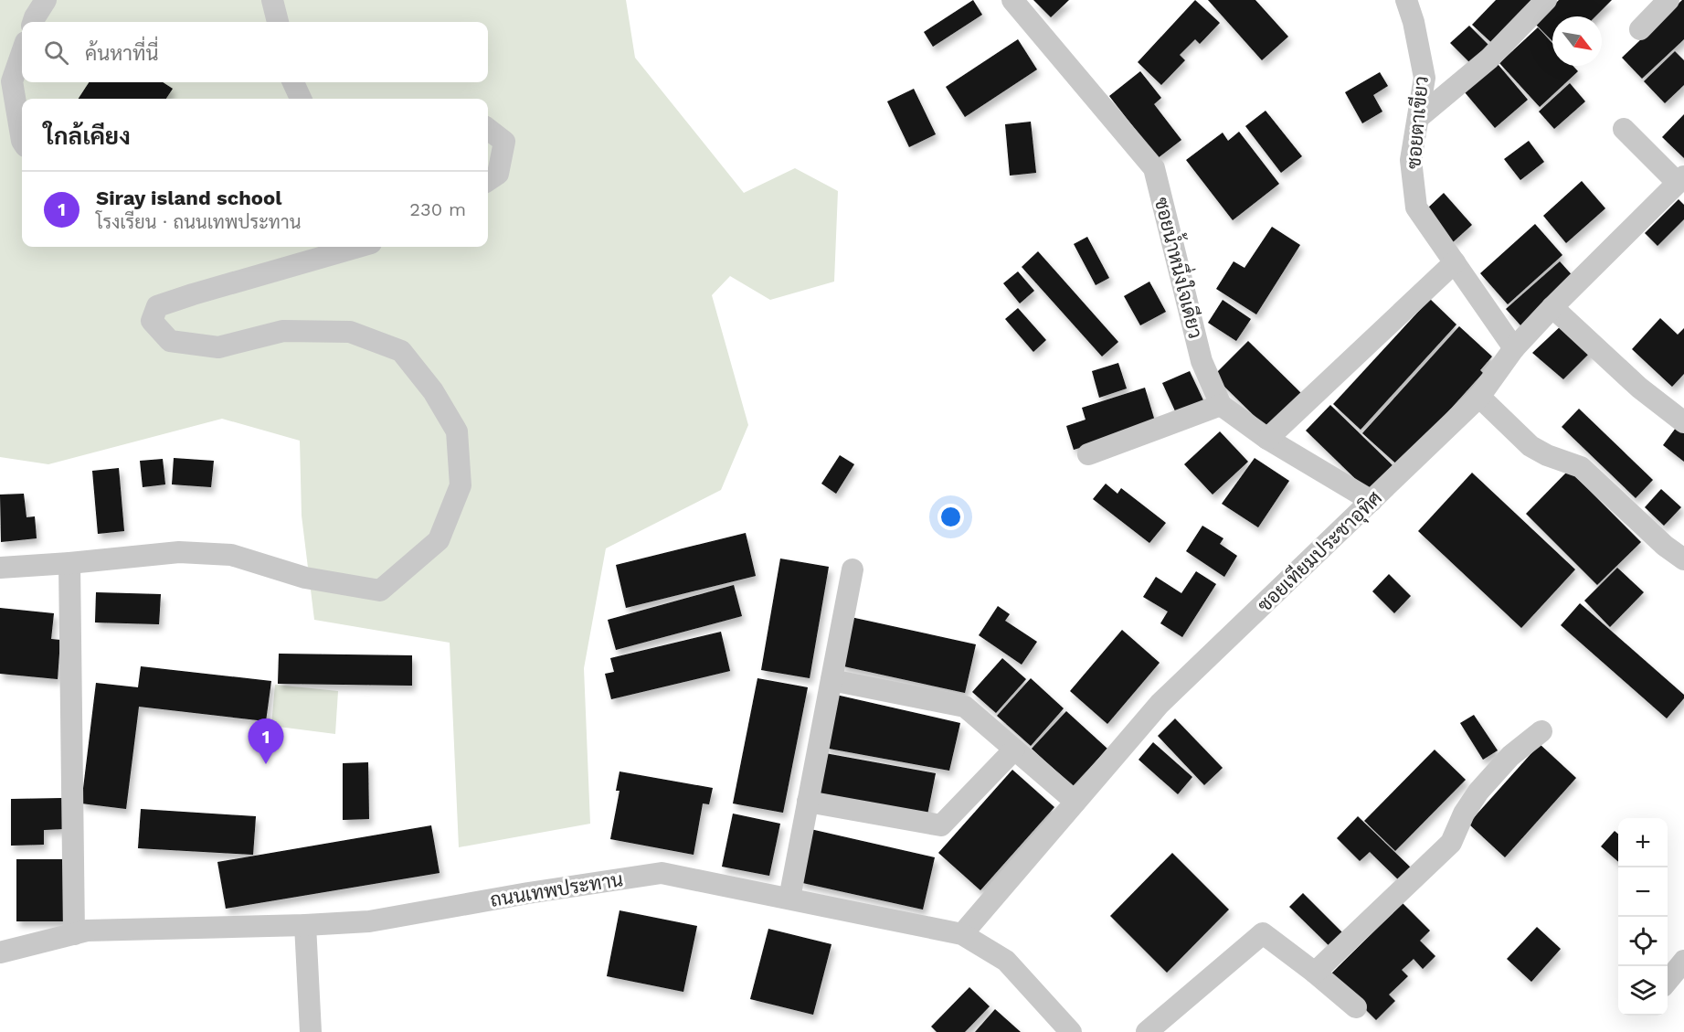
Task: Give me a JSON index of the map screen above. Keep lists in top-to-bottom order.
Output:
{
  "streets": {
    "street": [
      "ซอยตาเขียว",
      "ซอยน้ำหนึ่งใจเดียว",
      "ซอยเทียมประชาอุทิศ",
      "ถนนเทพประทาน"
    ]
  },
  "crossings": [
    ["ซอยตาเขียว", "ซอยเทียมประชาอุทิศ"],
    ["ซอยเทียมประชาอุทิศ", "ถนนเทพประทาน"]
  ],
  "north": "bottom right",
  "page": {
    "search": "ค้นหาที่นี่",
    "heading": "ใกล้เคียง",
    "list": [
      {
        "mark": "1",
        "name": "Siray island school",
        "note": "โรงเรียน · ถนนเทพประทาน",
        "value": "230 m"
      }
    ],
    "pins": "1",
    "map_buttons": ["+", "−"]
  }
}
